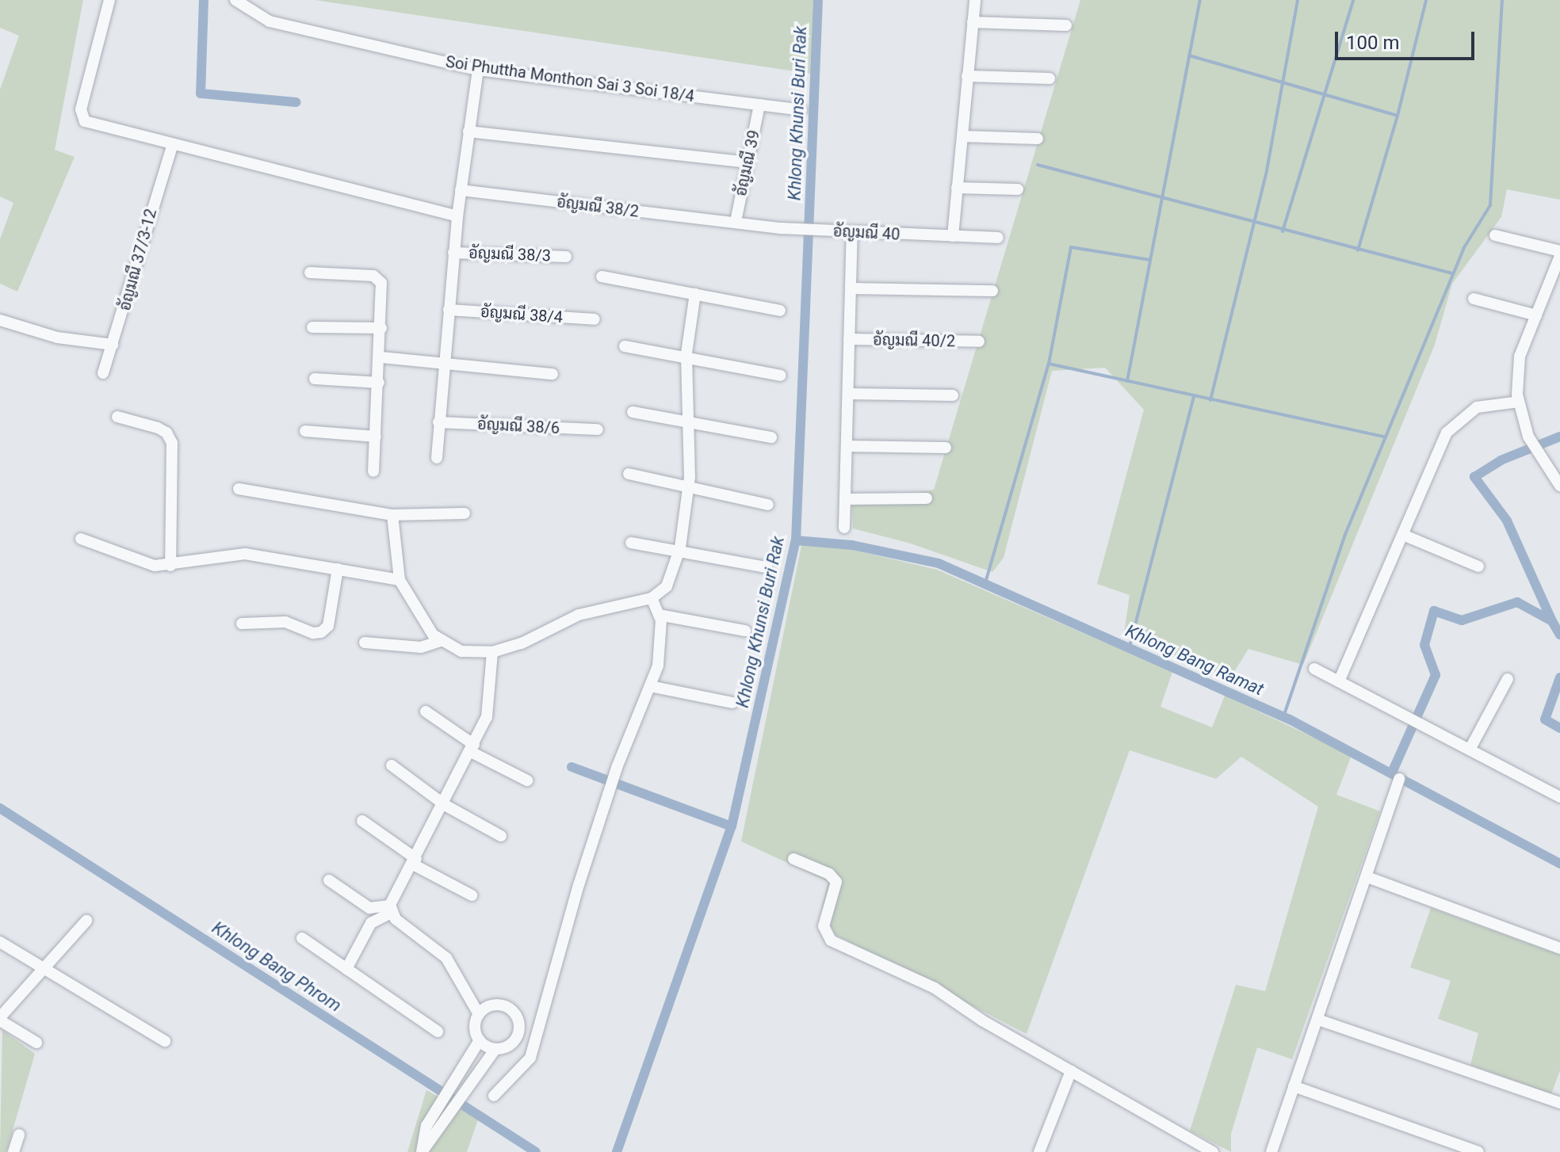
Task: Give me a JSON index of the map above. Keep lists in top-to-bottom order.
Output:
{
  "streets": {
    "street": [
      "Soi Phuttha Monthon Sai 3 Soi 18/4",
      "อัญมณี 39",
      "อัญมณี 38/2",
      "อัญมณี 40",
      "อัญมณี 38/3",
      "อัญมณี 37/3-12",
      "อัญมณี 38/4",
      "อัญมณี 40/2",
      "อัญมณี 38/6"
    ]
  },
  "crossings": [
    ["Soi Phuttha Monthon Sai 3 Soi 18/4", "อัญมณี 39"],
    ["อัญมณี 39", "อัญมณี 38/2"],
    ["อัญมณี 39", "อัญมณี 40"],
    ["อัญมณี 38/2", "อัญมณี 40"]
  ],
  "water": ["Khlong Khunsi Buri Rak", "Khlong Bang Ramat", "Khlong Bang Phrom"],
  "scale_bar": "100 m"
}
